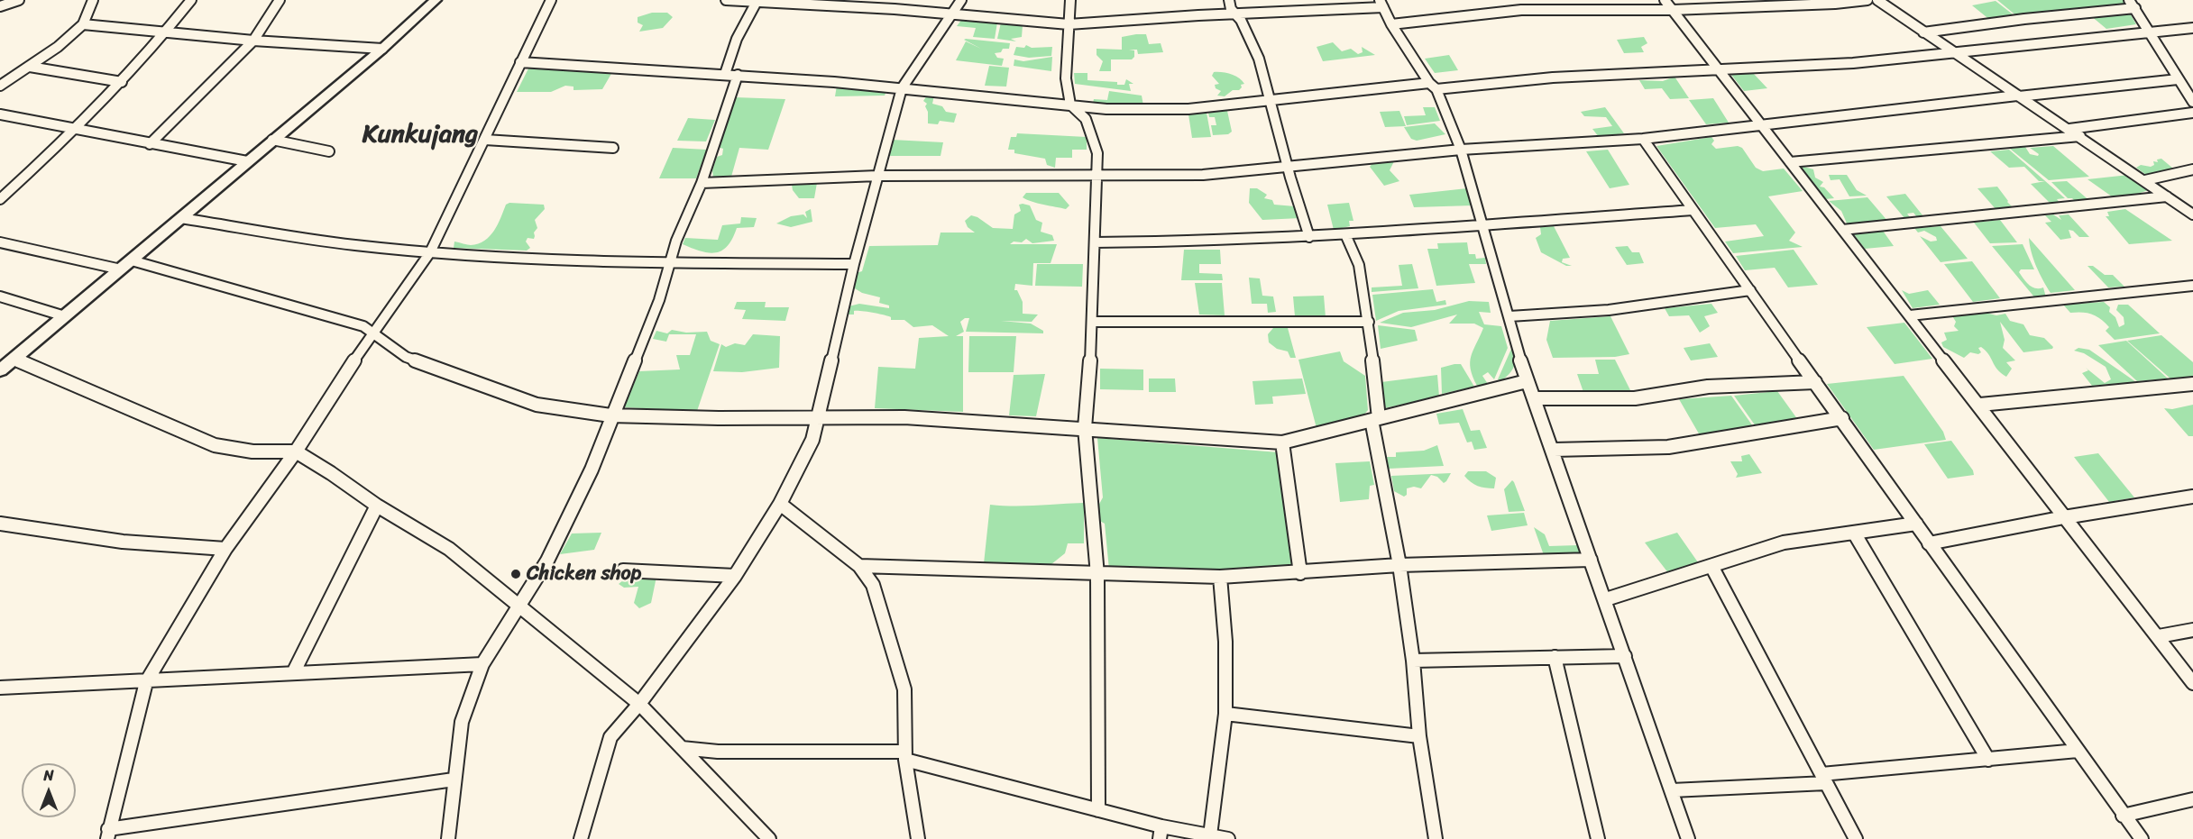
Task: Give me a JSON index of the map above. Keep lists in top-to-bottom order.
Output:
{
  "districts": ["Kunkujang"],
  "places": ["Chicken shop"],
  "north": "top"
}
